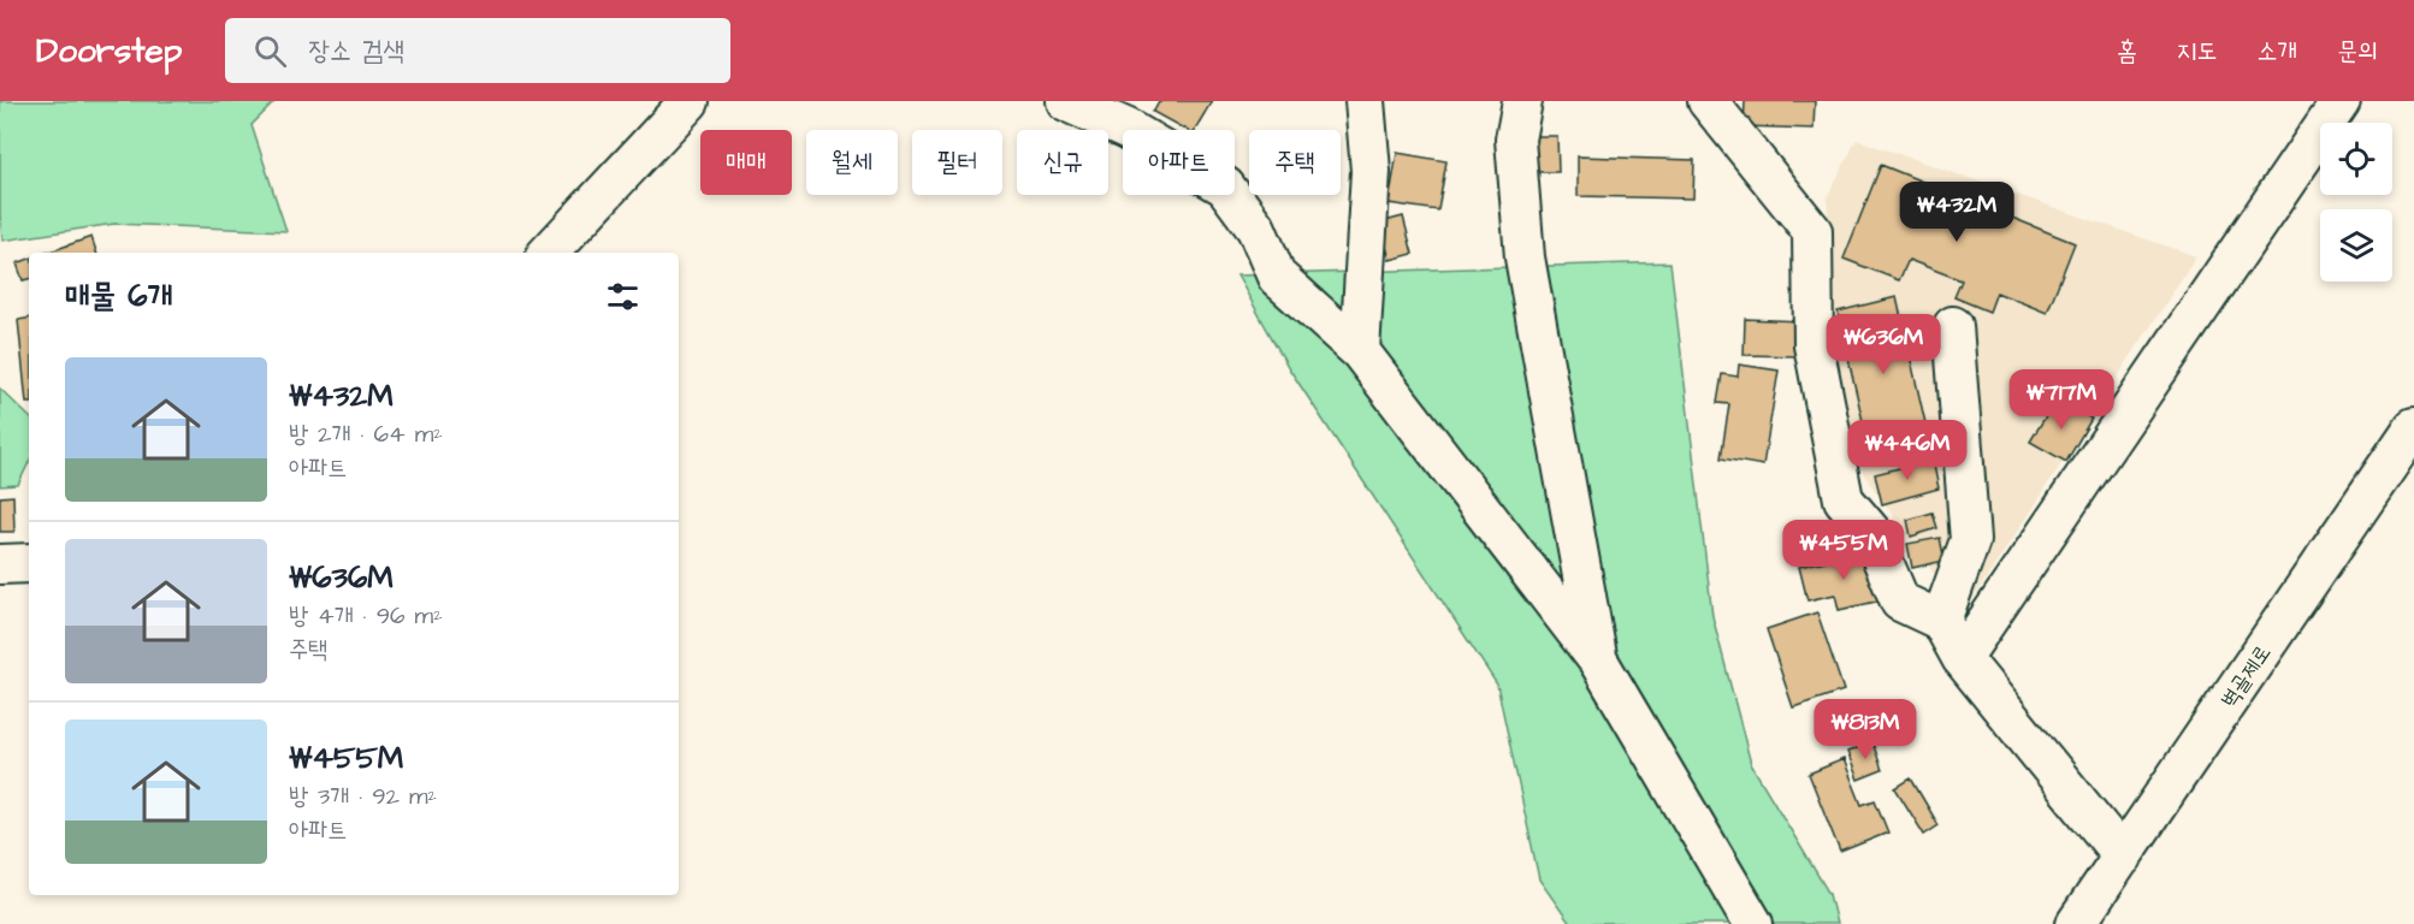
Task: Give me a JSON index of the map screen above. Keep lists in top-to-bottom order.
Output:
{
  "streets": {
    "street": ["벽골제로"]
  },
  "page": {
    "header": "Doorstep",
    "search": "장소 검색",
    "nav": [
      "홈",
      "지도",
      "소개",
      "문의"
    ],
    "chip": [
      "매매",
      "월세",
      "필터",
      "신규",
      "아파트",
      "주택"
    ],
    "price": [
      "₩432M",
      "₩636M",
      "₩717M",
      "₩446M",
      "₩455M",
      "₩813M"
    ],
    "heading": "매물 6개",
    "list": [
      {
        "name": "₩432M",
        "note": "방 2개 · 64 m² · 아파트"
      },
      {
        "name": "₩636M",
        "note": "방 4개 · 96 m² · 주택"
      },
      {
        "name": "₩455M",
        "note": "방 3개 · 92 m² · 아파트"
      }
    ]
  }
}
